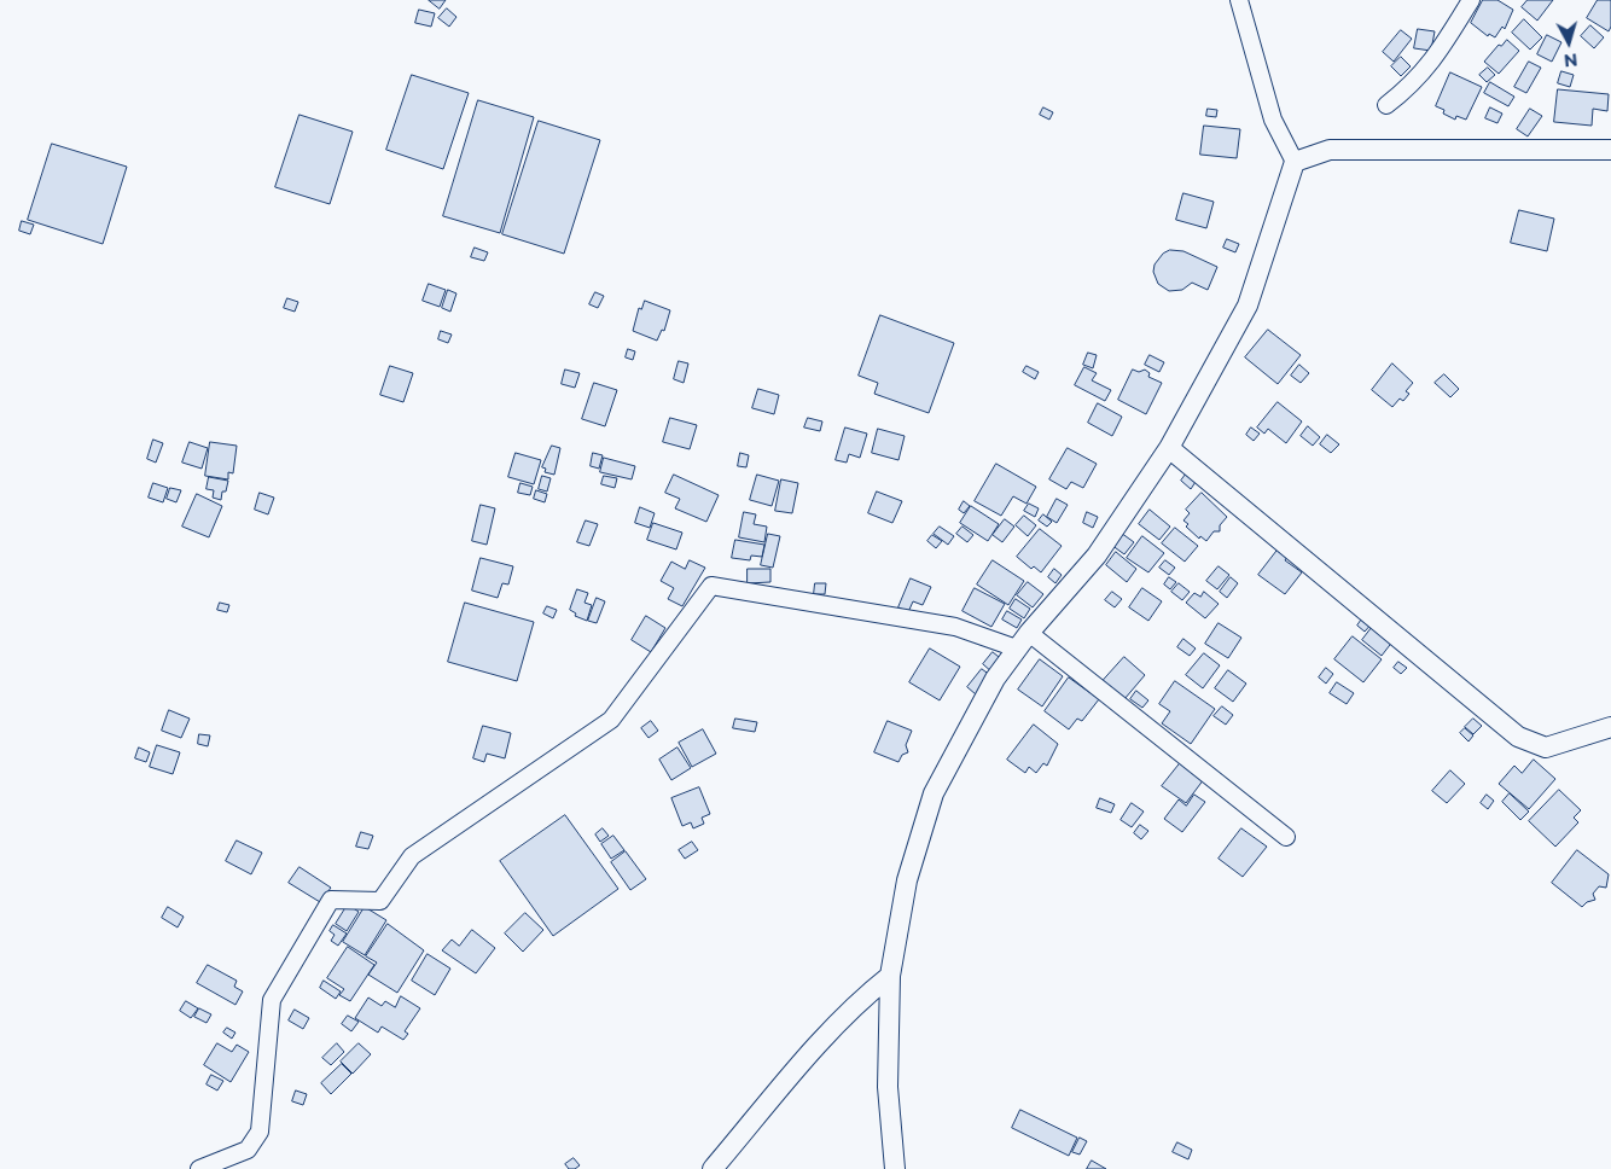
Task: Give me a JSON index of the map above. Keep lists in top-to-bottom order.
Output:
{
  "north": "bottom"
}
